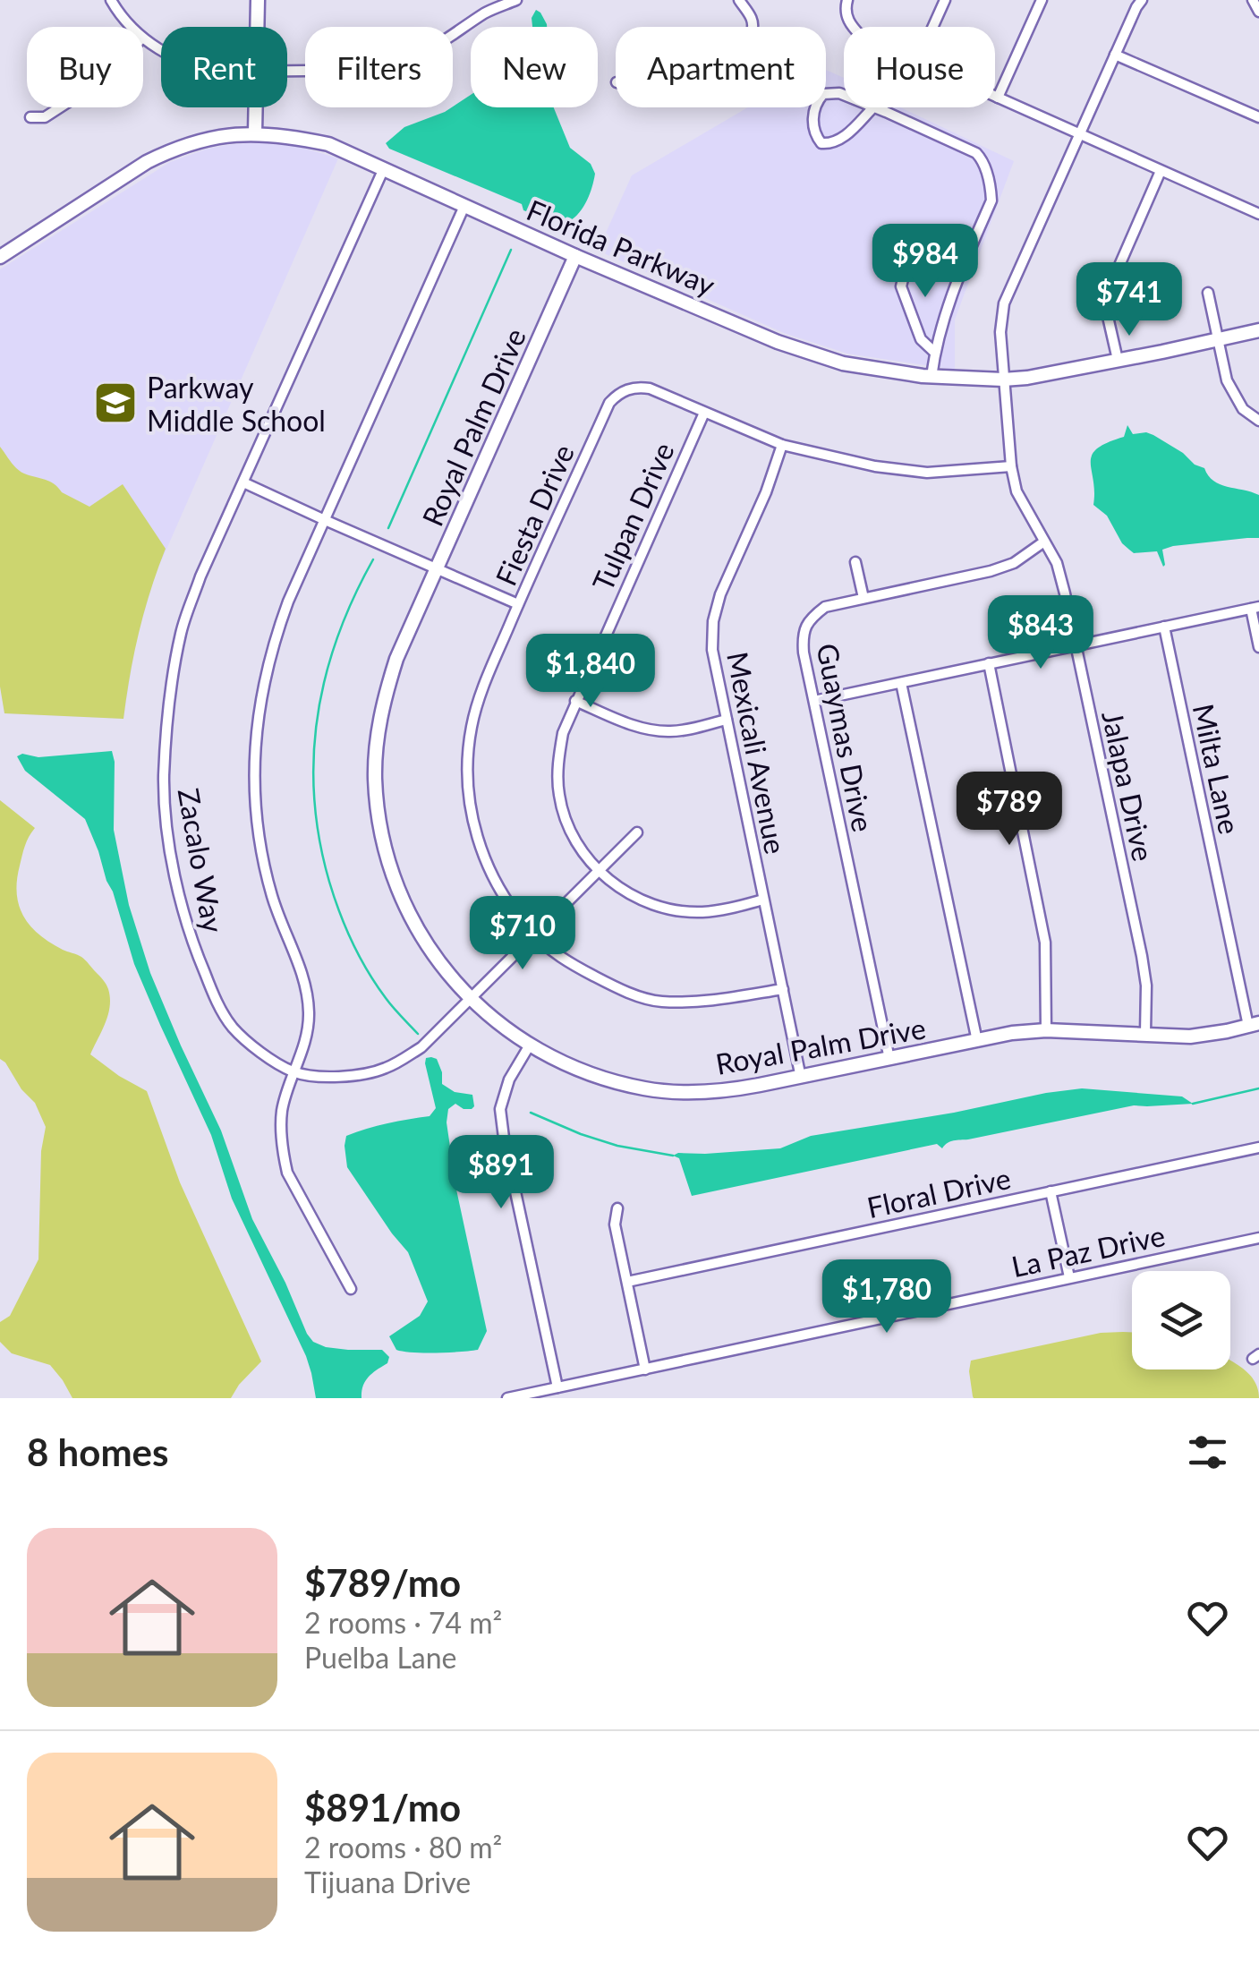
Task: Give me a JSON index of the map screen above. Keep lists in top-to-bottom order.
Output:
{
  "streets": {
    "street": [
      "Florida Parkway",
      "Royal Palm Drive",
      "Fiesta Drive",
      "Tulpan Drive",
      "Guaymas Drive",
      "Mexicali Avenue",
      "Milta Lane",
      "Jalapa Drive",
      "Zacalo Way",
      "Floral Drive",
      "La Paz Drive"
    ]
  },
  "crossings": [
    ["Florida Parkway", "Royal Palm Drive"],
    ["Florida Parkway", "Jalapa Drive"],
    ["Florida Parkway", "Zacalo Way"],
    ["Royal Palm Drive", "Guaymas Drive"],
    ["Royal Palm Drive", "Mexicali Avenue"],
    ["Royal Palm Drive", "Milta Lane"],
    ["Royal Palm Drive", "Jalapa Drive"],
    ["Royal Palm Drive", "Zacalo Way"],
    ["Fiesta Drive", "Tulpan Drive"],
    ["Fiesta Drive", "Mexicali Avenue"],
    ["Fiesta Drive", "Jalapa Drive"],
    ["Fiesta Drive", "Zacalo Way"],
    ["Tulpan Drive", "Mexicali Avenue"],
    ["Tulpan Drive", "Zacalo Way"],
    ["Guaymas Drive", "Jalapa Drive"]
  ],
  "places": {
    "school or university": ["Parkway Middle School"]
  },
  "page": {
    "chip": [
      "Buy",
      "Rent",
      "Filters",
      "New",
      "Apartment",
      "House"
    ],
    "price": [
      "$984",
      "$741",
      "$843",
      "$1,840",
      "$789",
      "$710",
      "$891",
      "$1,780"
    ],
    "heading": "8 homes",
    "list": [
      {
        "name": "$789/mo",
        "note": "2 rooms · 74 m² · Puelba Lane"
      },
      {
        "name": "$891/mo",
        "note": "2 rooms · 80 m² · Tijuana Drive"
      }
    ]
  }
}
